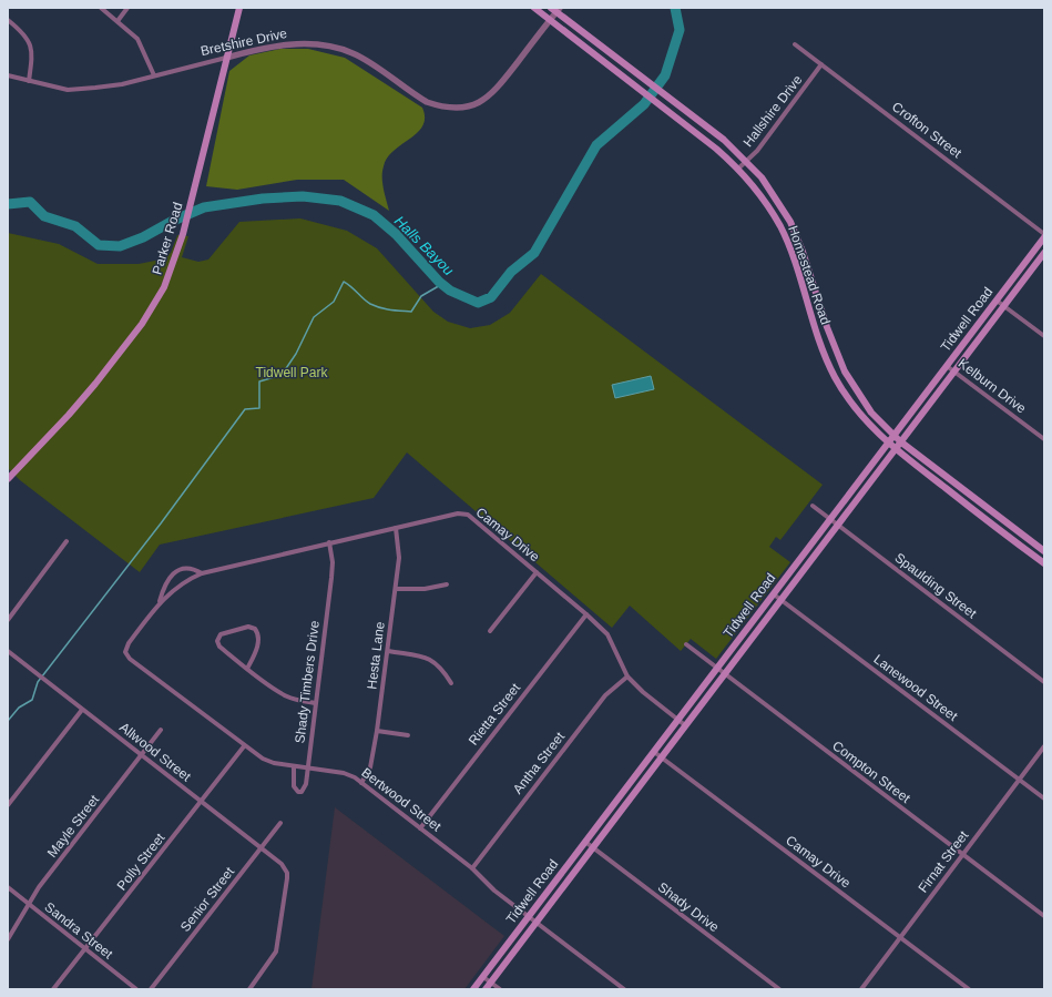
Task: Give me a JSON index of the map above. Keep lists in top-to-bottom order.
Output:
{
  "streets": {
    "main road": ["Parker Road", "Homestead Road", "Tidwell Road"],
    "street": [
      "Bretshire Drive",
      "Hallshire Drive",
      "Crofton Street",
      "Kelburn Drive",
      "Camay Drive",
      "Spaulding Street",
      "Hesta Lane",
      "Shady Timbers Drive",
      "Lanewood Street",
      "Rietta Street",
      "Allwood Street",
      "Antha Street",
      "Compton Street",
      "Bertwood Street",
      "Mayle Street",
      "Polly Street",
      "Firnat Street",
      "Senior Street",
      "Shady Drive",
      "Sandra Street"
    ]
  },
  "crossings": [
    ["Bretshire Drive", "Parker Road"],
    ["Bretshire Drive", "Homestead Road"],
    ["Hallshire Drive", "Crofton Street"],
    ["Hallshire Drive", "Homestead Road"],
    ["Homestead Road", "Tidwell Road"],
    ["Tidwell Road", "Kelburn Drive"],
    ["Tidwell Road", "Camay Drive"],
    ["Tidwell Road", "Spaulding Street"],
    ["Tidwell Road", "Lanewood Street"],
    ["Tidwell Road", "Compton Street"],
    ["Tidwell Road", "Bertwood Street"],
    ["Tidwell Road", "Shady Drive"],
    ["Camay Drive", "Hesta Lane"],
    ["Camay Drive", "Shady Timbers Drive"],
    ["Camay Drive", "Rietta Street"],
    ["Camay Drive", "Antha Street"],
    ["Camay Drive", "Bertwood Street"],
    ["Camay Drive", "Firnat Street"],
    ["Hesta Lane", "Bertwood Street"],
    ["Shady Timbers Drive", "Bertwood Street"],
    ["Lanewood Street", "Firnat Street"],
    ["Rietta Street", "Bertwood Street"],
    ["Allwood Street", "Mayle Street"],
    ["Allwood Street", "Polly Street"],
    ["Allwood Street", "Senior Street"],
    ["Antha Street", "Bertwood Street"],
    ["Compton Street", "Firnat Street"],
    ["Bertwood Street", "Polly Street"],
    ["Mayle Street", "Sandra Street"],
    ["Polly Street", "Sandra Street"]
  ],
  "water": ["Halls Bayou"],
  "parks": ["Tidwell Park"]
}
